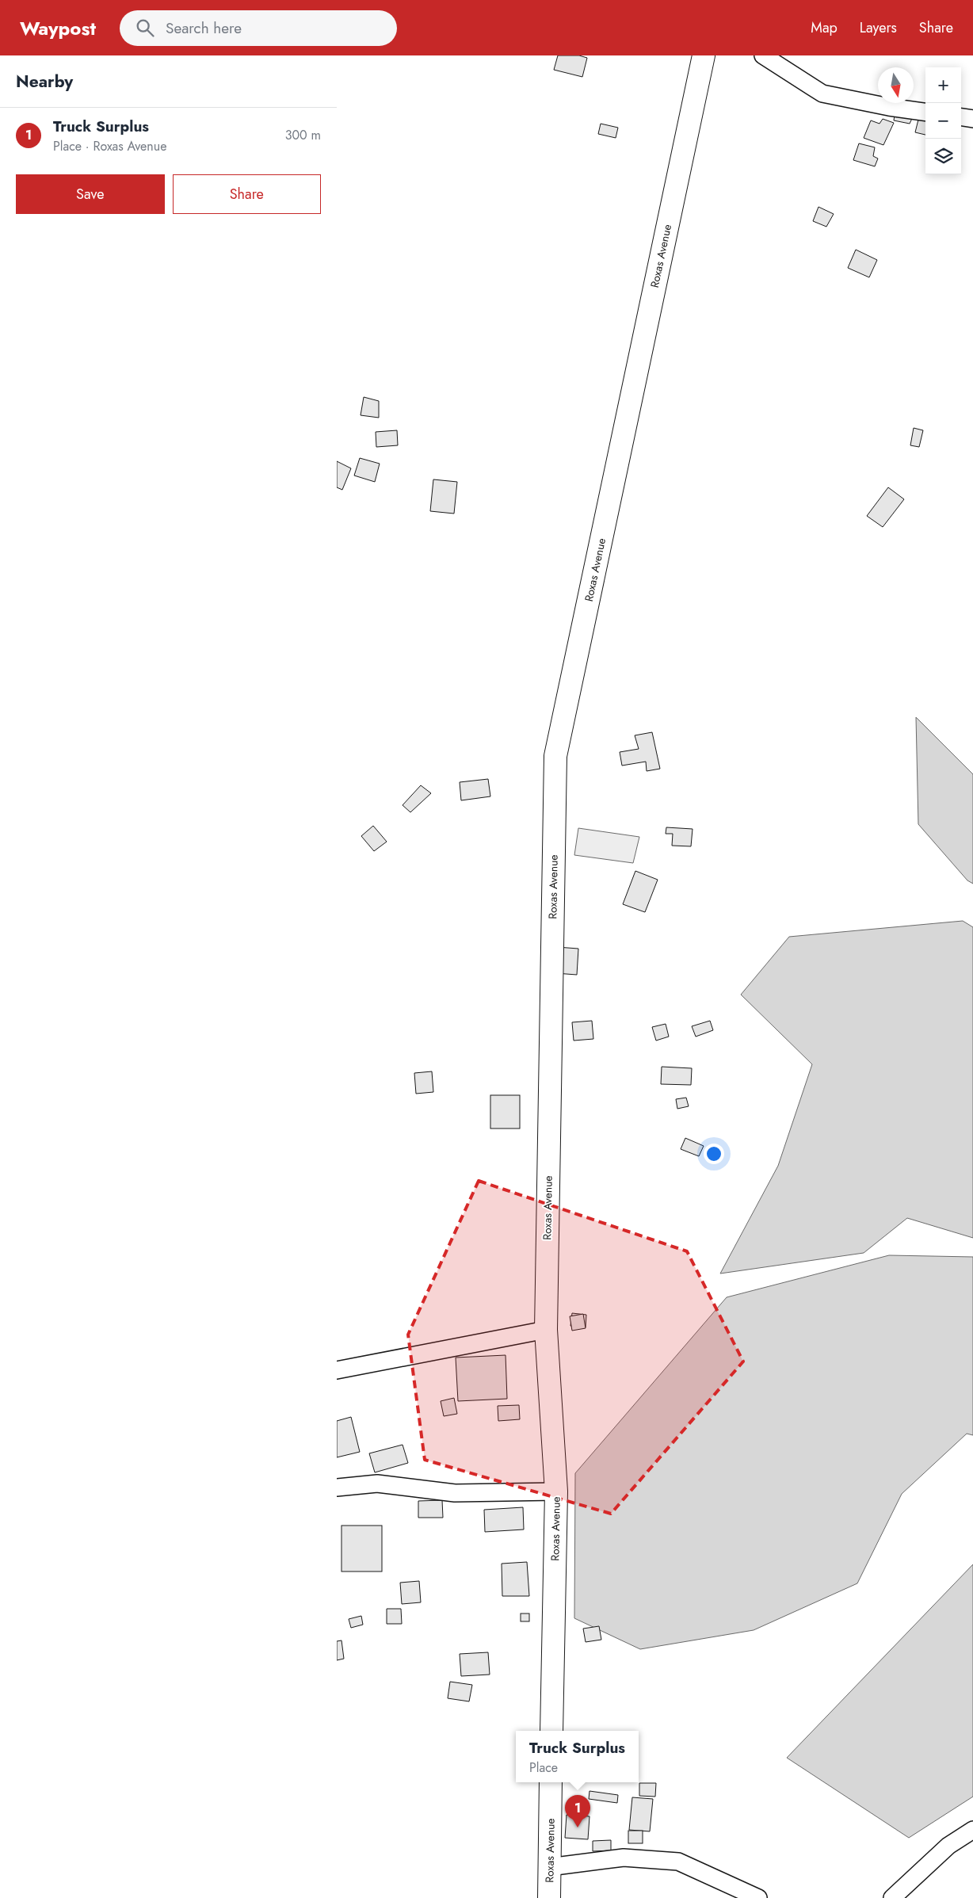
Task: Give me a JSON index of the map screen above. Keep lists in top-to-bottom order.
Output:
{
  "streets": {
    "main road": ["Roxas Avenue"]
  },
  "north": "bottom",
  "page": {
    "header": "Waypost",
    "search": "Search here",
    "nav": ["Map", "Layers", "Share"],
    "heading": "Nearby",
    "map_buttons": ["+", "−"],
    "list": [
      {
        "mark": "1",
        "name": "Truck Surplus",
        "note": "Place · Roxas Avenue",
        "value": "300 m"
      }
    ],
    "buttons": ["Save", "Share"],
    "popup": ["Truck Surplus", "Place"],
    "pins": "1"
  }
}
